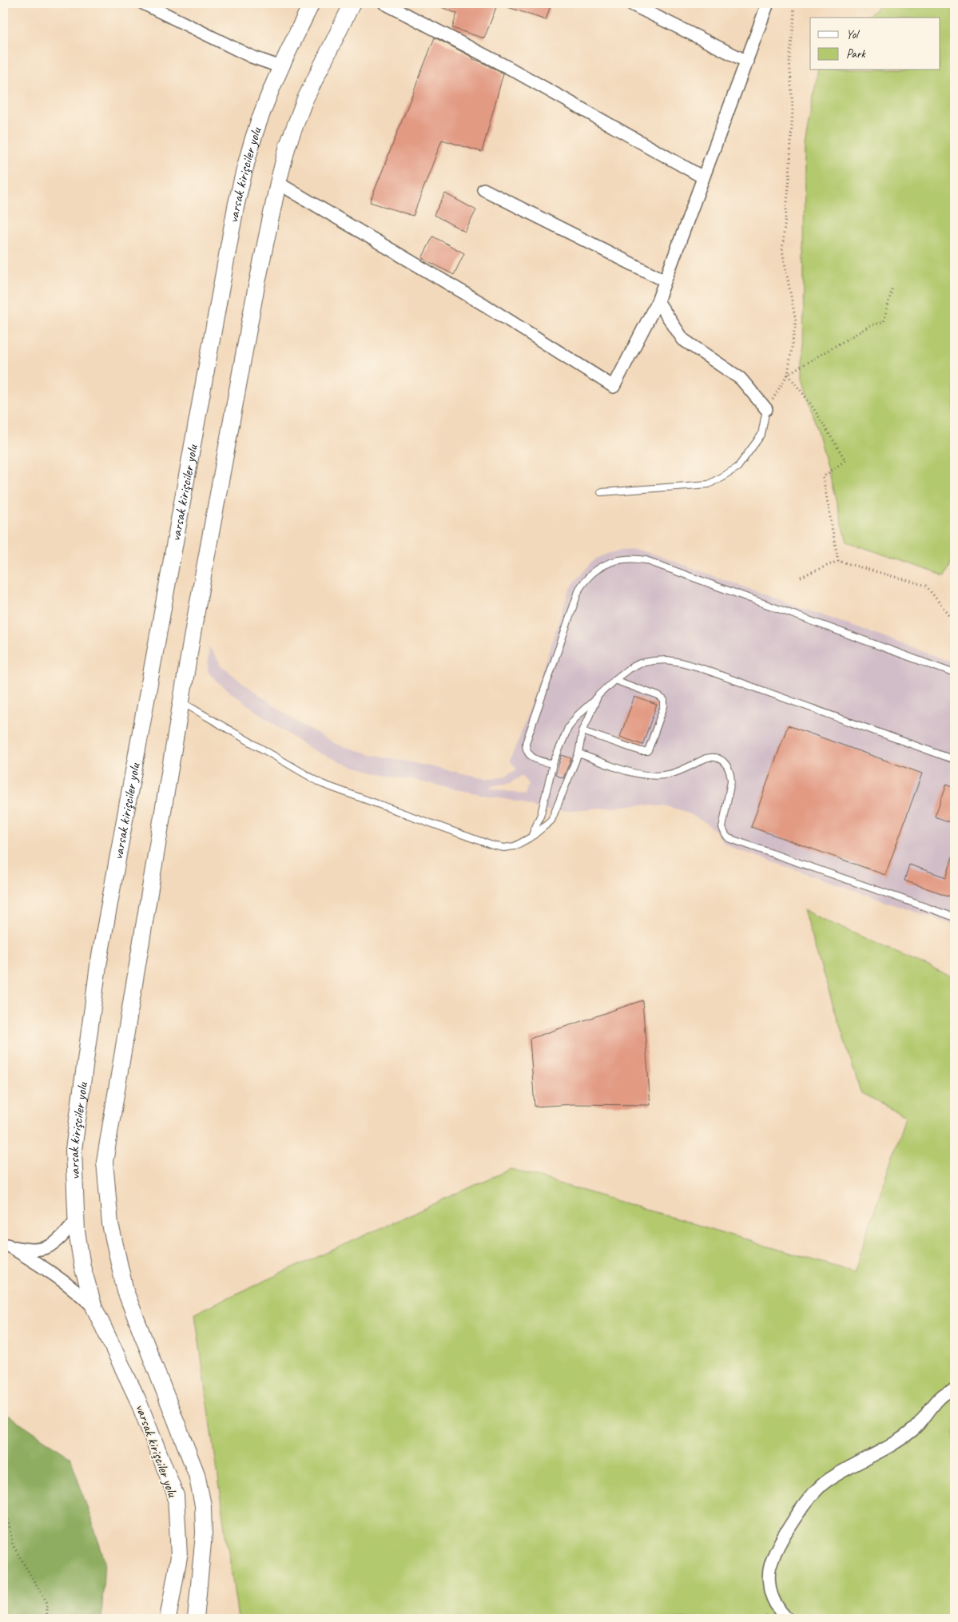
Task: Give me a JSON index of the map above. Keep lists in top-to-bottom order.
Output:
{
  "streets": {
    "street": ["varsak kirişciler yolu"]
  },
  "legend": ["Yol", "Park"]
}
